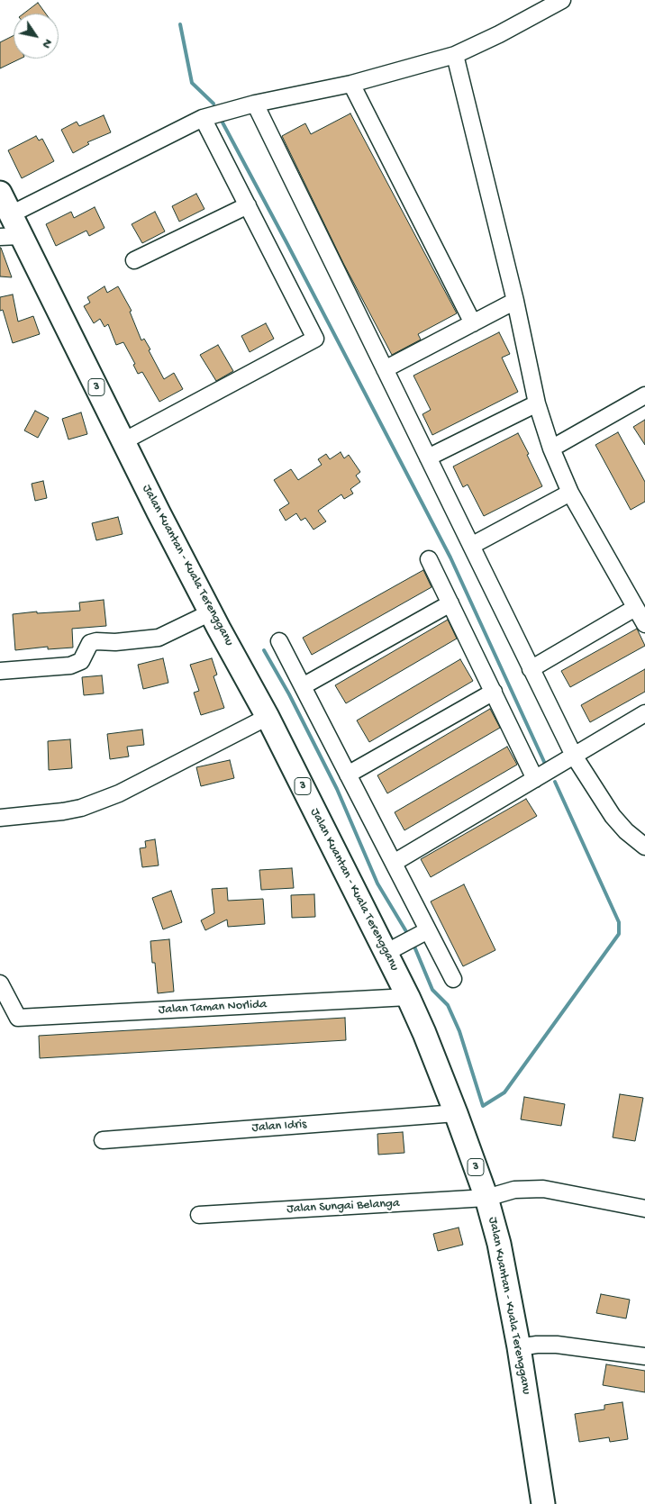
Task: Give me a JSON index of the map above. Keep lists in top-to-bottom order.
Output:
{
  "streets": {
    "highway": ["3", "Jalan Kuantan - Kuala Terengganu"],
    "street": ["Jalan Taman Norlida", "Jalan Idris", "Jalan Sungai Belanga"]
  },
  "crossings": [
    ["Jalan Kuantan - Kuala Terengganu", "Jalan Taman Norlida"],
    ["Jalan Kuantan - Kuala Terengganu", "Jalan Idris"],
    ["Jalan Kuantan - Kuala Terengganu", "Jalan Sungai Belanga"]
  ],
  "north": "bottom right"
}
